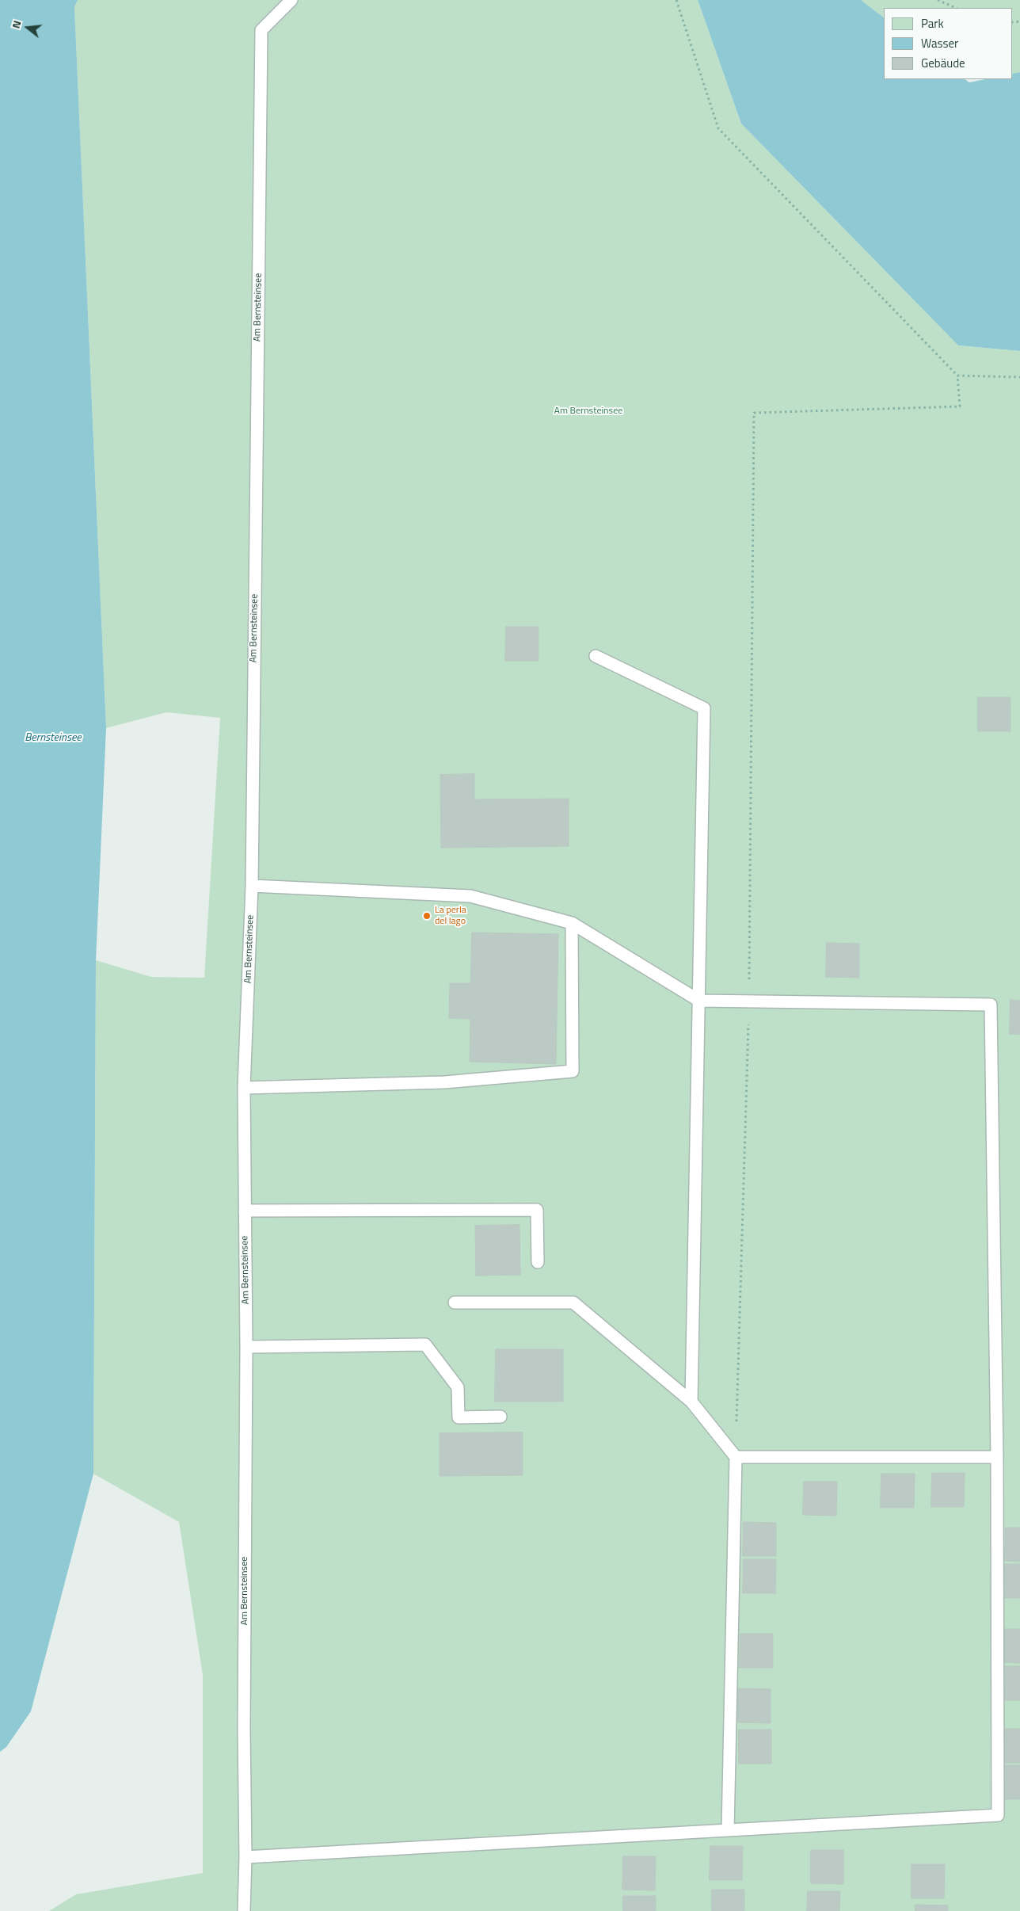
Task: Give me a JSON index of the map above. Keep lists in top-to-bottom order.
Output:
{
  "streets": {
    "lane": ["Am Bernsteinsee"]
  },
  "water": ["Bernsteinsee"],
  "parks": ["Am Bernsteinsee"],
  "places": ["La perla del lago"],
  "legend": ["Park", "Wasser", "Gebäude"],
  "north": "left"
}
